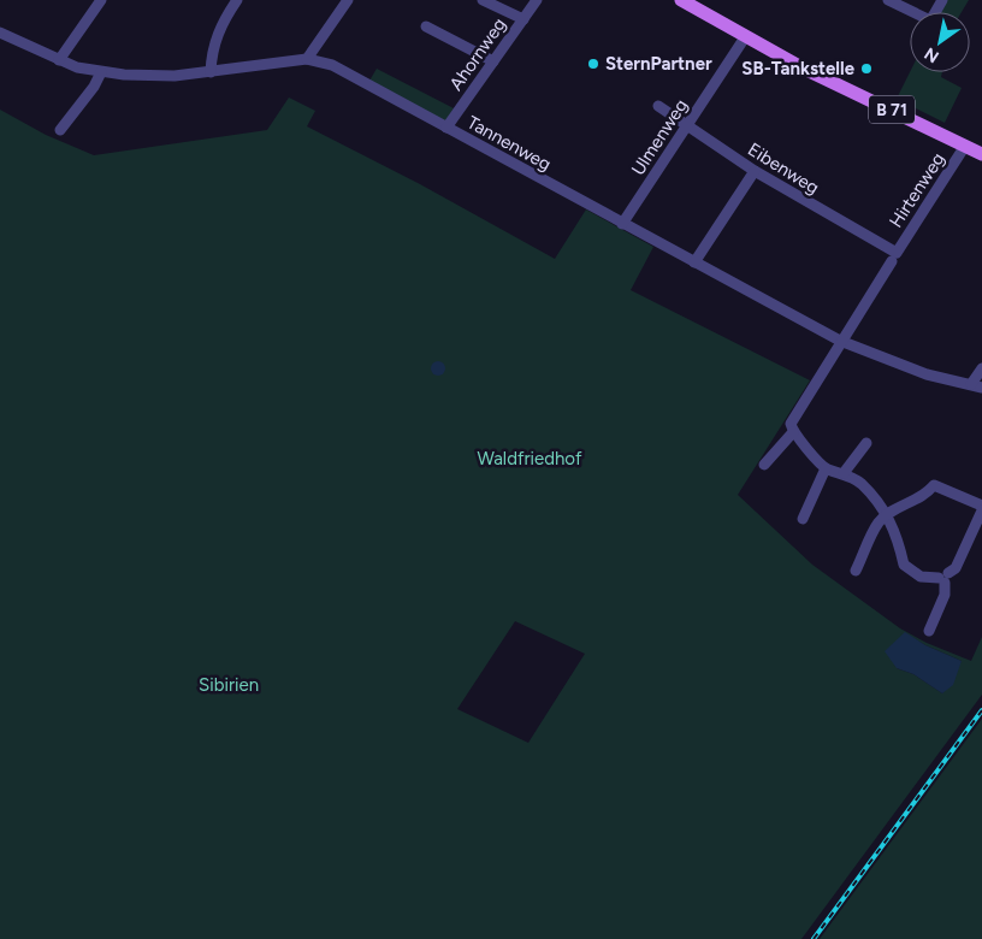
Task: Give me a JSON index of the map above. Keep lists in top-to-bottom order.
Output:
{
  "streets": {
    "main road": ["B 71"],
    "street": [
      "Ahornweg",
      "Ulmenweg",
      "Tannenweg",
      "Eibenweg",
      "Hirtenweg"
    ]
  },
  "crossings": [
    ["Ahornweg", "Tannenweg"],
    ["B 71", "Ulmenweg"],
    ["B 71", "Hirtenweg"],
    ["Ulmenweg", "Tannenweg"],
    ["Ulmenweg", "Eibenweg"],
    ["Tannenweg", "Hirtenweg"],
    ["Eibenweg", "Hirtenweg"]
  ],
  "parks": ["Waldfriedhof", "Sibirien"],
  "places": ["SternPartner", "SB-Tankstelle"],
  "north": "bottom left"
}
